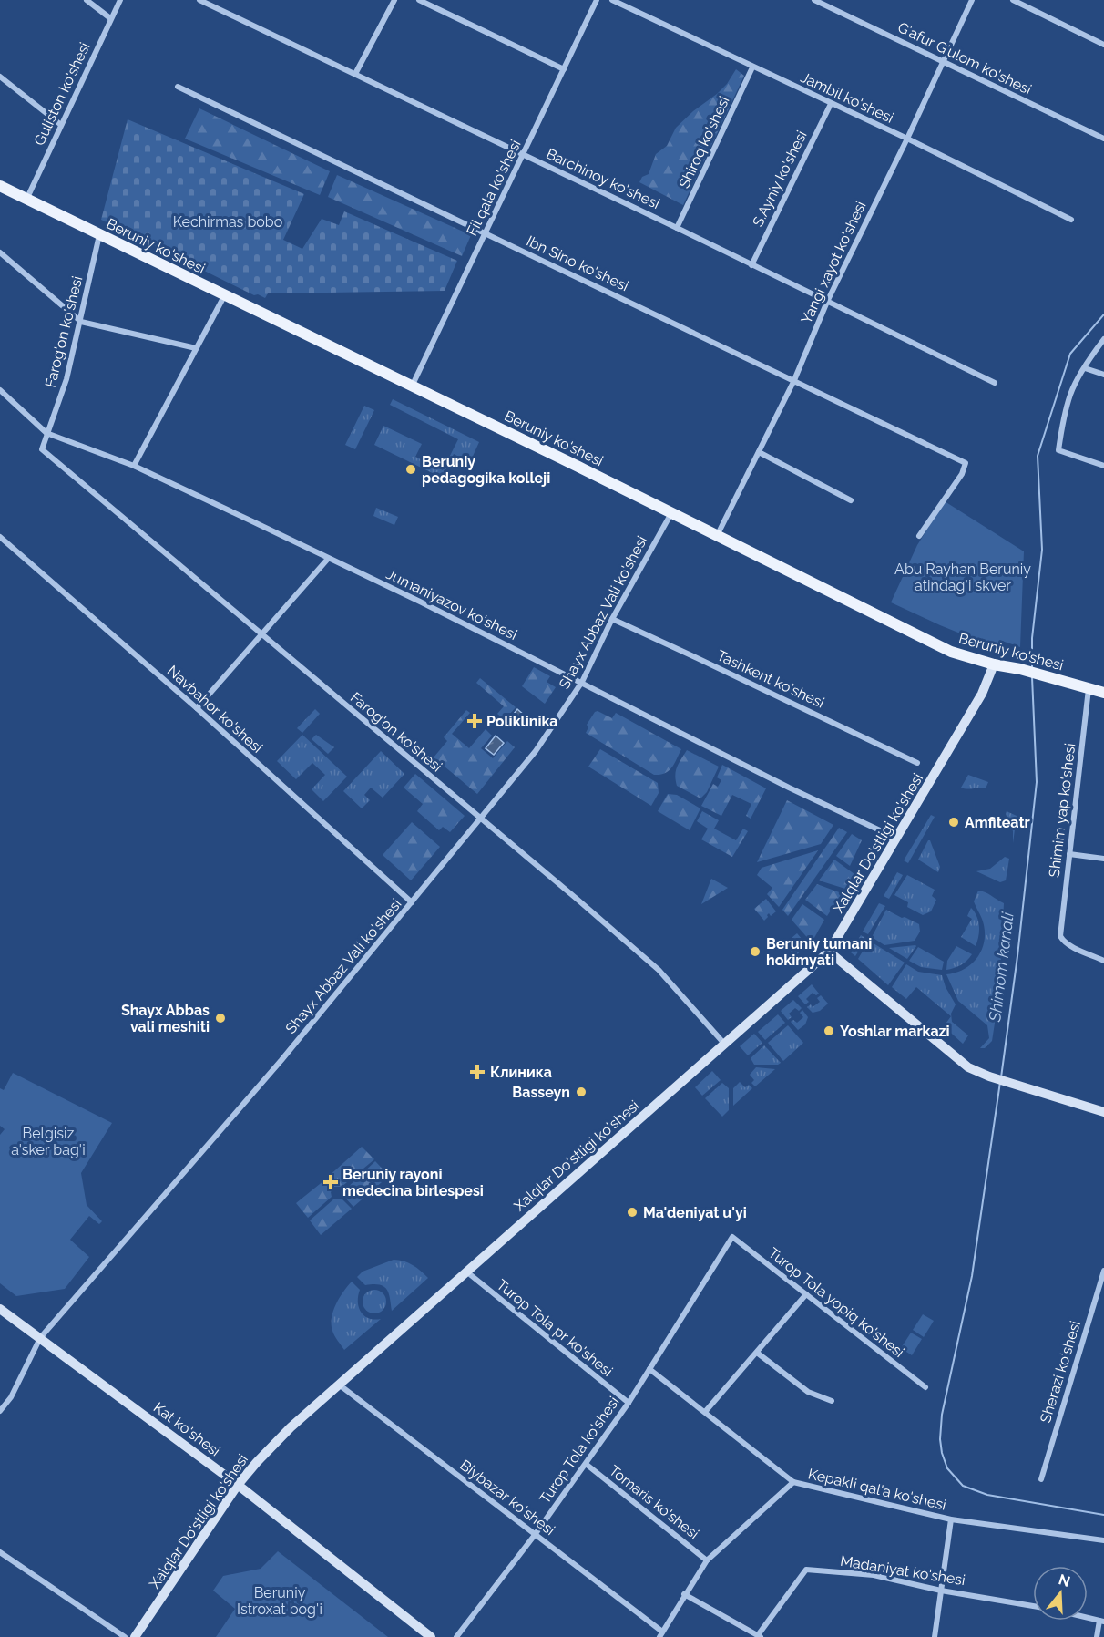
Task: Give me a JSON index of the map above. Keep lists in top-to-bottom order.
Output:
{
  "streets": {
    "main road": ["Beruniy ko'shesi"],
    "street": [
      "Gʻafur Gʻulom ko'shesi",
      "Guliston ko'shesi",
      "Jambil ko'shesi",
      "Shiroq ko'shesi",
      "Barchinoy ko'shesi",
      "S.Ayniy ko'shesi",
      "Fil qala ko'shesi",
      "Yangi xayot ko'shesi",
      "Ibn Sino ko'shesi",
      "Farog'on ko'shesi",
      "Jumaniyazov ko'shesi",
      "Shayx Abbaz Vali ko'shesi",
      "Tashkent ko'shesi",
      "Navbahor ko'shesi",
      "Shimim yap ko'shesi",
      "Xalqlar Do'stligi ko'shesi",
      "Turop Tola yopiq ko'shesi",
      "Turop Tola pr ko'shesi",
      "Sherazi ko'shesi",
      "Kat ko'shesi",
      "Turop Tola ko'shesi",
      "Kepakli qal'a ko'shesi",
      "Biybazar ko'shesi",
      "Tomaris ko'shesi",
      "Madaniyat ko'shesi"
    ]
  },
  "crossings": [
    ["Gʻafur Gʻulom ko'shesi", "Yangi xayot ko'shesi"],
    ["Guliston ko'shesi", "Beruniy ko'shesi"],
    ["Jambil ko'shesi", "Shiroq ko'shesi"],
    ["Jambil ko'shesi", "S.Ayniy ko'shesi"],
    ["Jambil ko'shesi", "Yangi xayot ko'shesi"],
    ["Shiroq ko'shesi", "Barchinoy ko'shesi"],
    ["Barchinoy ko'shesi", "S.Ayniy ko'shesi"],
    ["Barchinoy ko'shesi", "Fil qala ko'shesi"],
    ["Barchinoy ko'shesi", "Yangi xayot ko'shesi"],
    ["Fil qala ko'shesi", "Beruniy ko'shesi"],
    ["Fil qala ko'shesi", "Ibn Sino ko'shesi"],
    ["Beruniy ko'shesi", "Yangi xayot ko'shesi"],
    ["Beruniy ko'shesi", "Farog'on ko'shesi"],
    ["Beruniy ko'shesi", "Shayx Abbaz Vali ko'shesi"],
    ["Beruniy ko'shesi", "Shimim yap ko'shesi"],
    ["Beruniy ko'shesi", "Xalqlar Do'stligi ko'shesi"],
    ["Yangi xayot ko'shesi", "Ibn Sino ko'shesi"],
    ["Farog'on ko'shesi", "Jumaniyazov ko'shesi"],
    ["Farog'on ko'shesi", "Shayx Abbaz Vali ko'shesi"],
    ["Farog'on ko'shesi", "Xalqlar Do'stligi ko'shesi"],
    ["Jumaniyazov ko'shesi", "Shayx Abbaz Vali ko'shesi"],
    ["Jumaniyazov ko'shesi", "Xalqlar Do'stligi ko'shesi"],
    ["Shayx Abbaz Vali ko'shesi", "Tashkent ko'shesi"],
    ["Shayx Abbaz Vali ko'shesi", "Navbahor ko'shesi"],
    ["Shayx Abbaz Vali ko'shesi", "Kat ko'shesi"],
    ["Xalqlar Do'stligi ko'shesi", "Turop Tola pr ko'shesi"],
    ["Xalqlar Do'stligi ko'shesi", "Kat ko'shesi"],
    ["Xalqlar Do'stligi ko'shesi", "Biybazar ko'shesi"],
    ["Turop Tola yopiq ko'shesi", "Turop Tola ko'shesi"],
    ["Turop Tola pr ko'shesi", "Turop Tola ko'shesi"],
    ["Turop Tola ko'shesi", "Kepakli qal'a ko'shesi"],
    ["Turop Tola ko'shesi", "Biybazar ko'shesi"],
    ["Turop Tola ko'shesi", "Tomaris ko'shesi"]
  ],
  "water": ["Shimom kanali"],
  "parks": [
    "Kechirmas bobo",
    "Abu Rayhan Beruniy atindag'i skver",
    "Belgisiz a'sker bag'i",
    "Beruniy Istroxat bog'i"
  ],
  "places": {
    "other": [
      "Beruniy pedagogika kolleji",
      "Amfiteatr",
      "Beruniy tumani hokimyati",
      "Shayx Abbas vali meshiti",
      "Yoshlar markazi",
      "Basseyn",
      "Ma'deniyat u'yi"
    ],
    "health": ["Poliklinika", "Клиника", "Beruniy rayoni medecina birlespesi"]
  },
  "north": "top"
}
